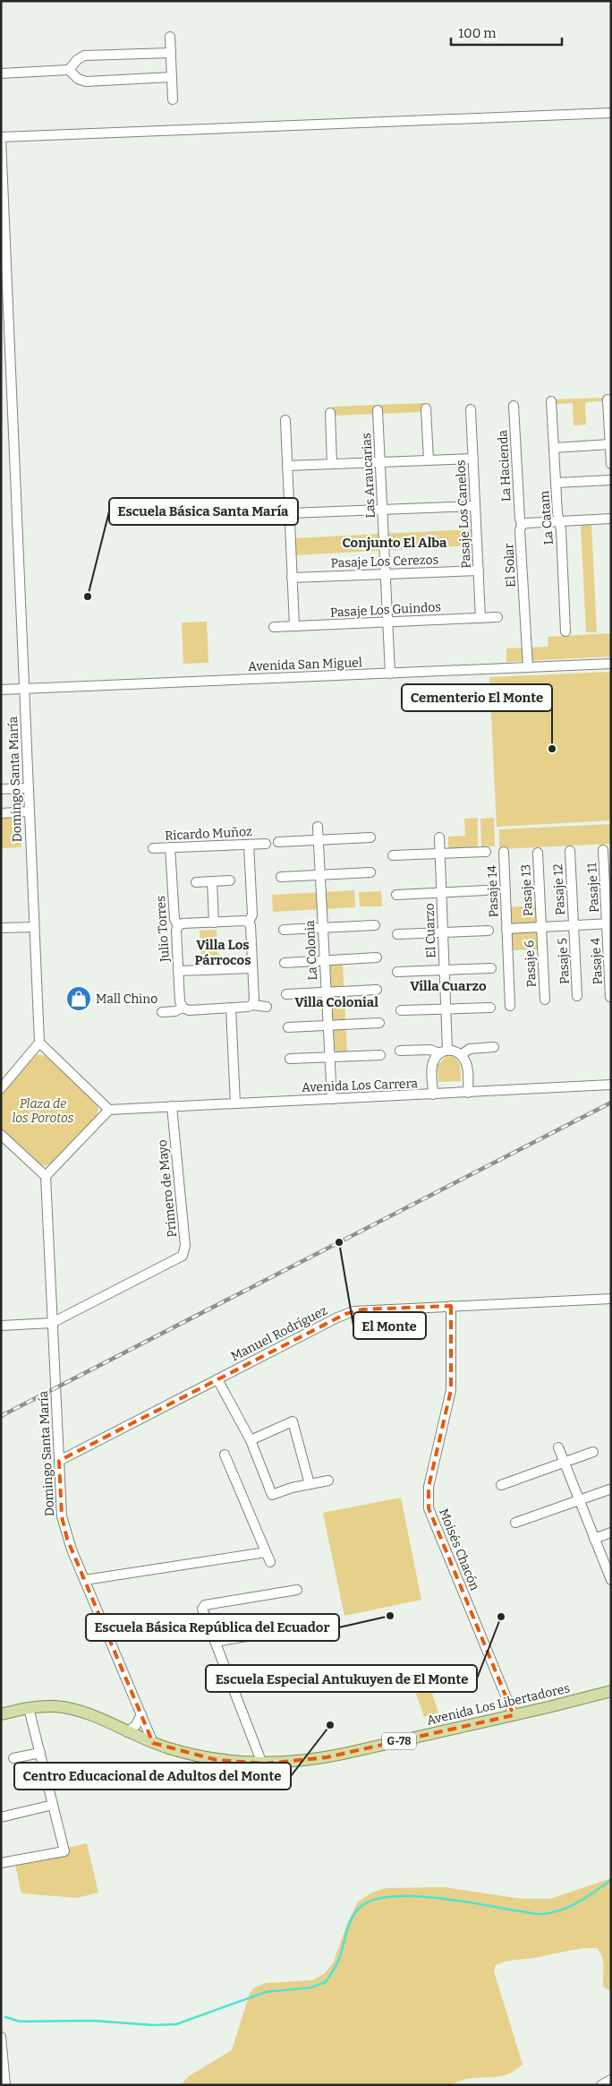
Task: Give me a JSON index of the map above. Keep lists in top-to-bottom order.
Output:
{
  "streets": {
    "main road": ["Avenida Los Libertadores", "G-78"],
    "street": [
      "La Hacienda",
      "Las Araucarias",
      "Pasaje Los Canelos",
      "La Catam",
      "Pasaje Los Cerezos",
      "El Solar",
      "Pasaje Los Guindos",
      "Avenida San Miguel",
      "Domingo Santa María",
      "Ricardo Muñoz",
      "Pasaje 11",
      "Pasaje 12",
      "Pasaje 13",
      "Pasaje 14",
      "Julio Torres",
      "El Cuarzo",
      "La Colonia",
      "Pasaje 5",
      "Pasaje 4",
      "Pasaje 6",
      "Avenida Los Carrera",
      "Primero de Mayo",
      "Manuel Rodríguez",
      "Moisés Chacón"
    ]
  },
  "crossings": [
    ["La Hacienda", "El Solar"],
    ["Las Araucarias", "Pasaje Los Cerezos"],
    ["Las Araucarias", "Pasaje Los Guindos"],
    ["Las Araucarias", "Avenida San Miguel"],
    ["Pasaje Los Canelos", "Pasaje Los Cerezos"],
    ["Pasaje Los Canelos", "Pasaje Los Guindos"],
    ["La Catam", "El Solar"],
    ["El Solar", "Avenida San Miguel"],
    ["Avenida San Miguel", "Domingo Santa María"],
    ["Domingo Santa María", "Primero de Mayo"],
    ["Domingo Santa María", "Manuel Rodríguez"],
    ["Domingo Santa María", "Avenida Los Libertadores"],
    ["Ricardo Muñoz", "Julio Torres"],
    ["Pasaje 11", "Pasaje 4"],
    ["Pasaje 12", "Pasaje 5"],
    ["Pasaje 13", "Pasaje 6"],
    ["El Cuarzo", "Avenida Los Carrera"],
    ["La Colonia", "Avenida Los Carrera"],
    ["Avenida Los Carrera", "Primero de Mayo"],
    ["Manuel Rodríguez", "Moisés Chacón"],
    ["Moisés Chacón", "Avenida Los Libertadores"]
  ],
  "districts": [
    "Conjunto El Alba",
    "Villa Los Párrocos",
    "Villa Cuarzo",
    "Villa Colonial"
  ],
  "parks": ["Plaza de los Porotos"],
  "places": {
    "other": [
      "Escuela Básica Santa María",
      "Cementerio El Monte",
      "El Monte",
      "Escuela Básica República del Ecuador",
      "Escuela Especial Antukuyen de El Monte",
      "Centro Educacional de Adultos del Monte"
    ],
    "shop": ["Mall Chino"]
  },
  "scale_bar": "100 m"
}
